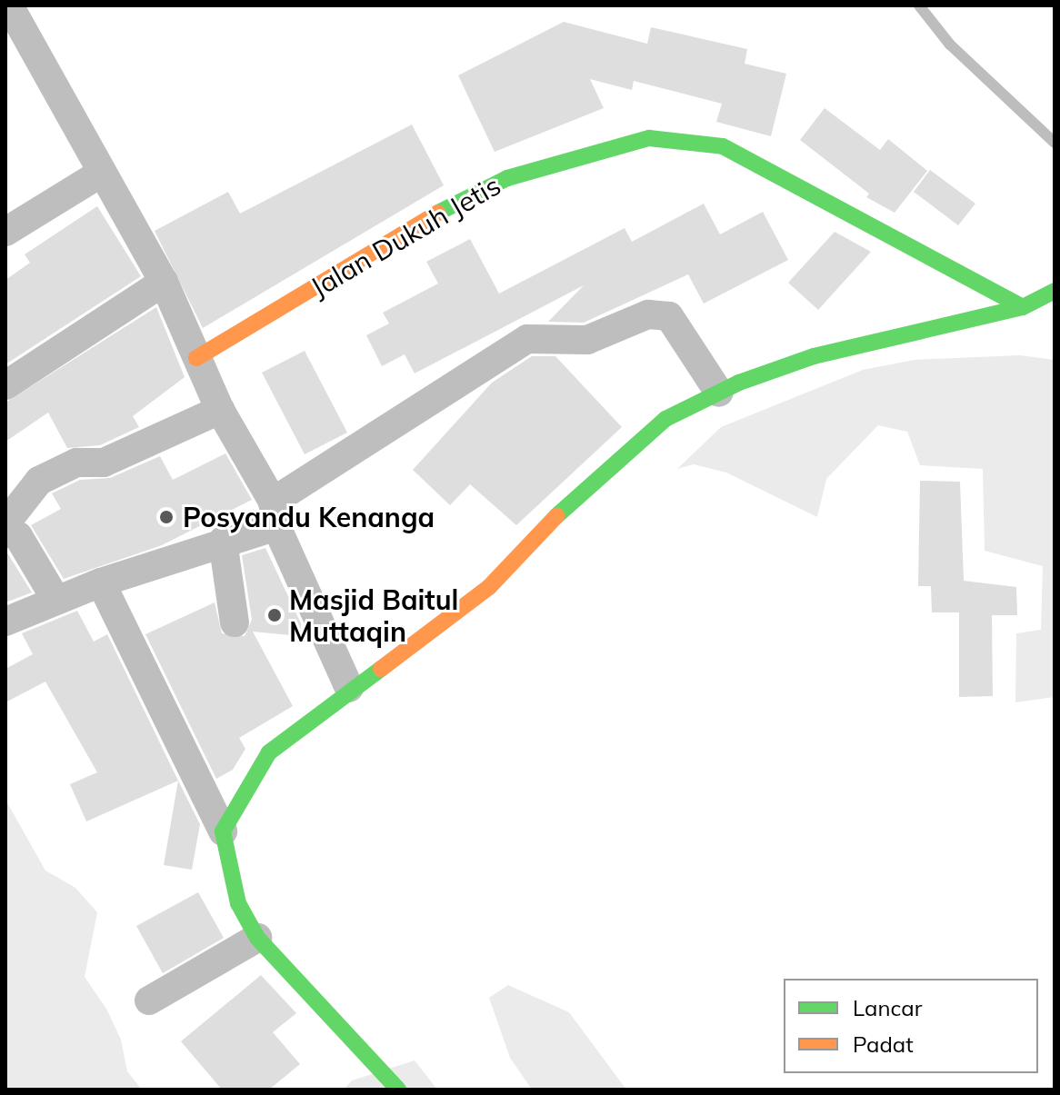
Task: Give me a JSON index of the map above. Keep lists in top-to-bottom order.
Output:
{
  "streets": {
    "main road": ["Jalan Dukuh Jetis"]
  },
  "places": ["Posyandu Kenanga", "Masjid Baitul Muttaqin"],
  "legend": ["Lancar", "Padat"]
}
